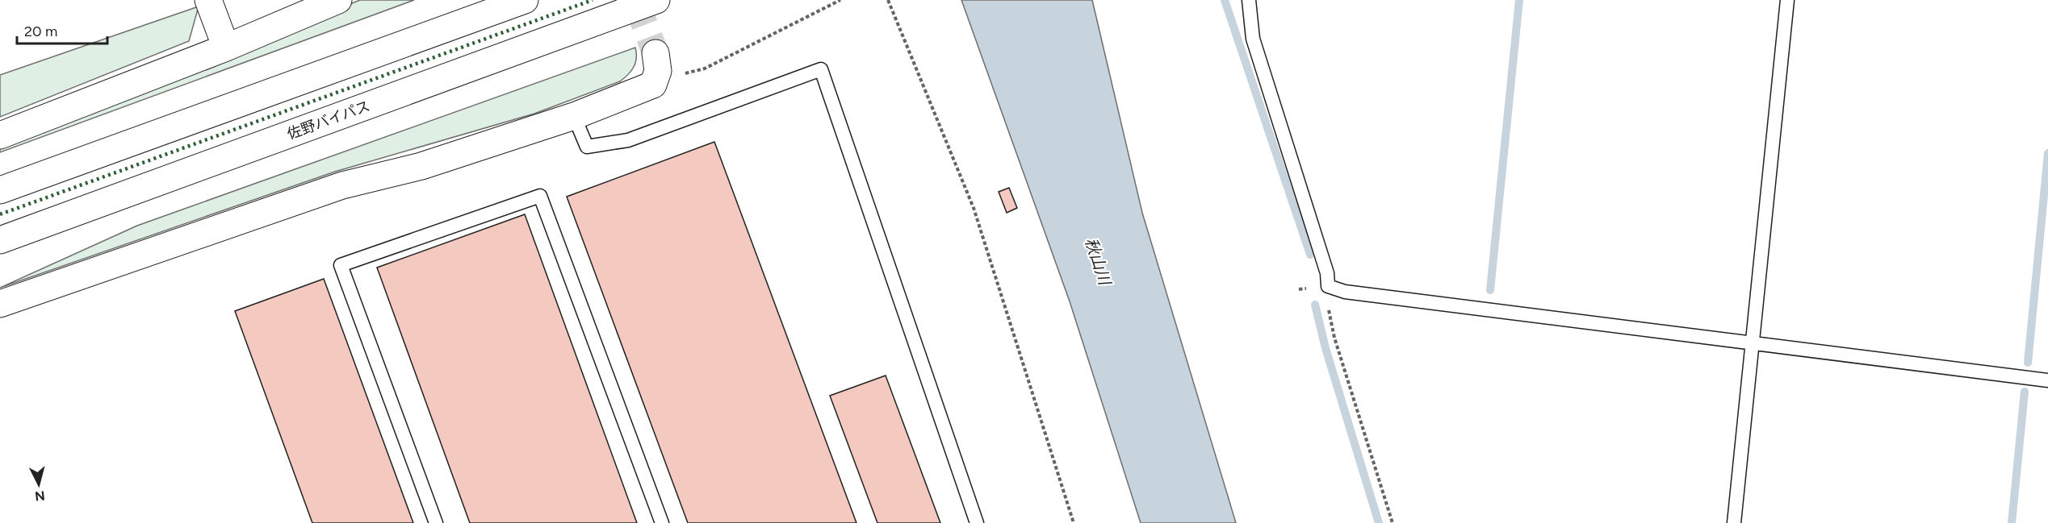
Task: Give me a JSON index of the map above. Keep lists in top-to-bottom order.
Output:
{
  "streets": {
    "main road": ["佐野バイパス"]
  },
  "water": ["秋山川"],
  "scale_bar": "20 m",
  "north": "bottom"
}
